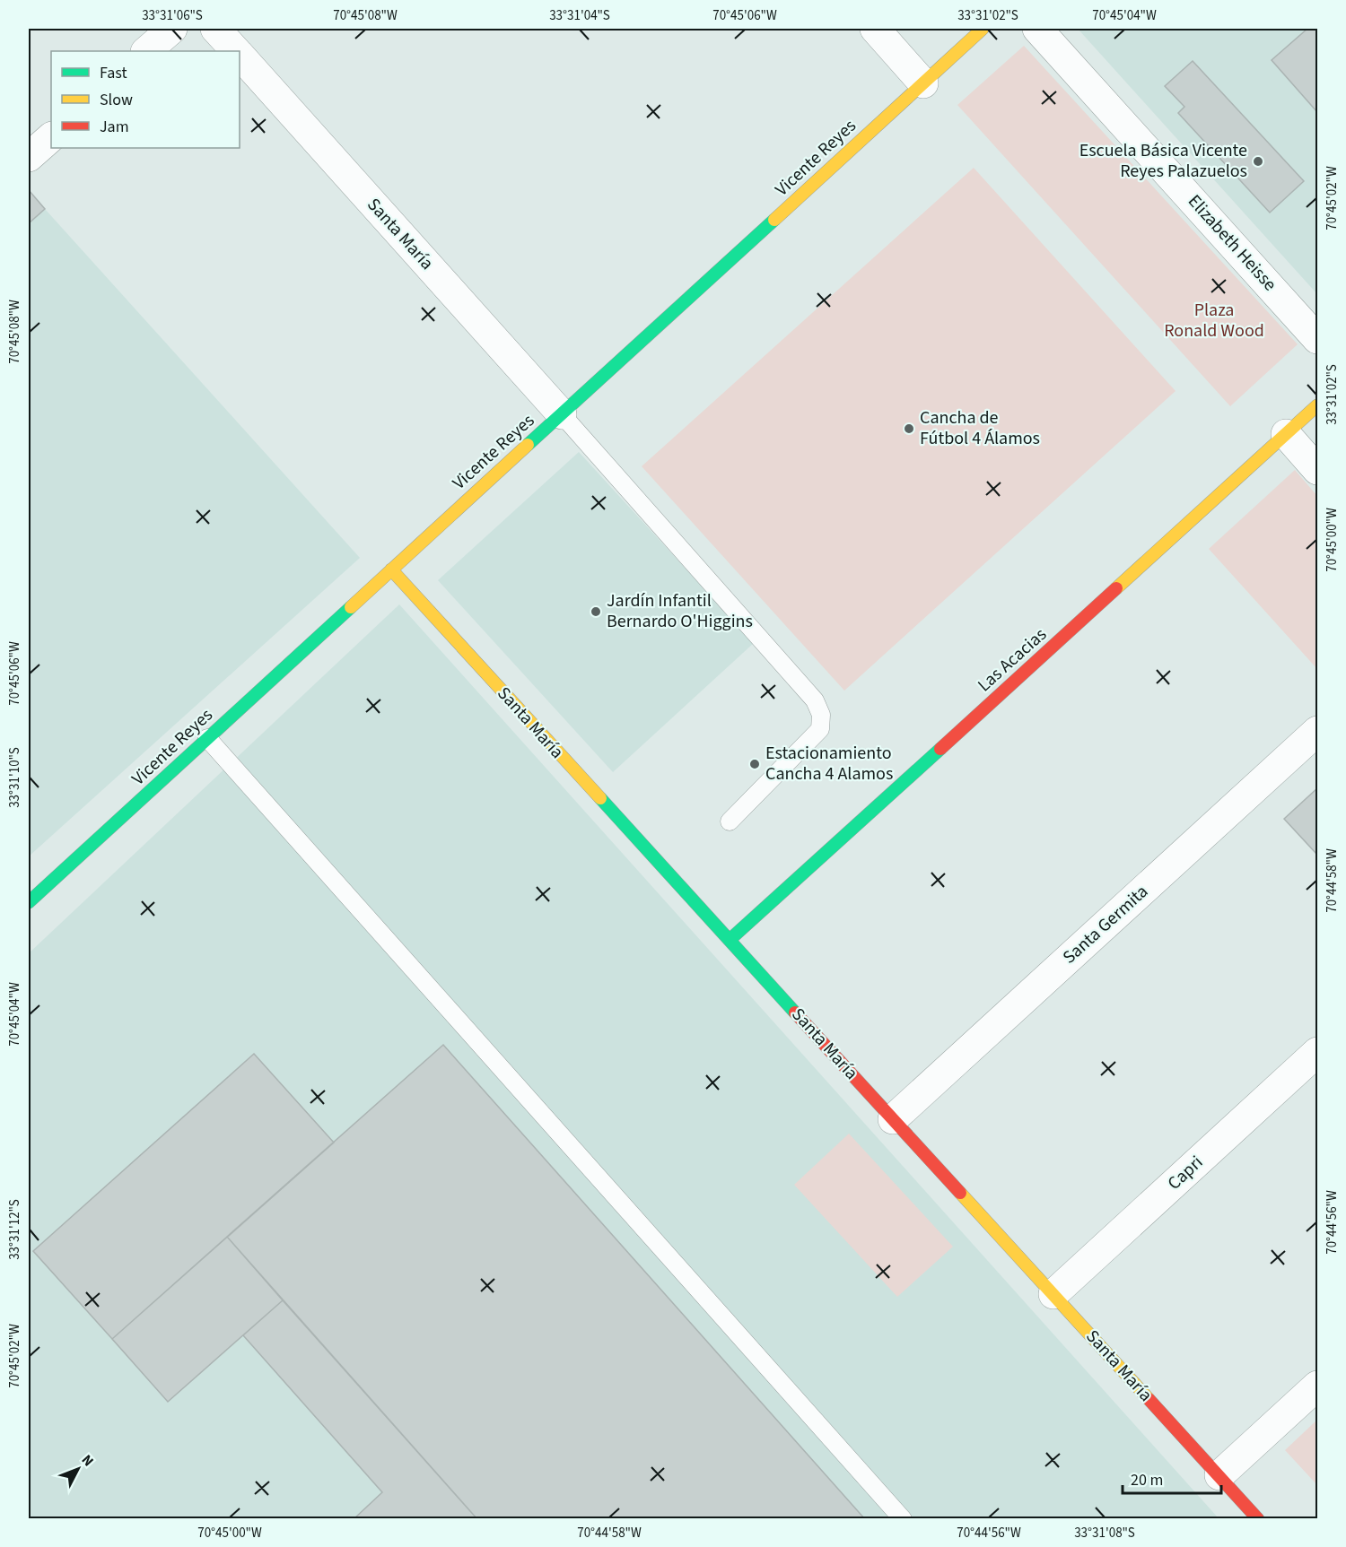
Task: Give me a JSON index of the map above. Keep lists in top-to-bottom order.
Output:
{
  "streets": {
    "street": [
      "Vicente Reyes",
      "Santa María",
      "Elizabeth Heisse",
      "Las Acacias",
      "Santa Germita",
      "Capri"
    ]
  },
  "crossings": [
    ["Vicente Reyes", "Santa María"],
    ["Santa María", "Las Acacias"],
    ["Santa María", "Santa Germita"],
    ["Santa María", "Capri"]
  ],
  "parks": ["Plaza Ronald Wood"],
  "places": [
    "Escuela Básica Vicente Reyes Palazuelos",
    "Cancha de Fútbol 4 Álamos",
    "Jardín Infantil Bernardo O'Higgins",
    "Estacionamiento Cancha 4 Alamos"
  ],
  "legend": ["Fast", "Slow", "Jam"],
  "scale_bar": "20 m",
  "north": "top right",
  "coordinates": [
    "33°31'06\"S",
    "70°45'08\"W",
    "33°31'04\"S",
    "70°45'06\"W",
    "33°31'02\"S",
    "70°45'04\"W",
    "70°45'02\"W",
    "70°45'00\"W",
    "33°31'10\"S",
    "70°44'58\"W",
    "70°44'56\"W",
    "33°31'12\"S",
    "33°31'08\"S"
  ]
}
